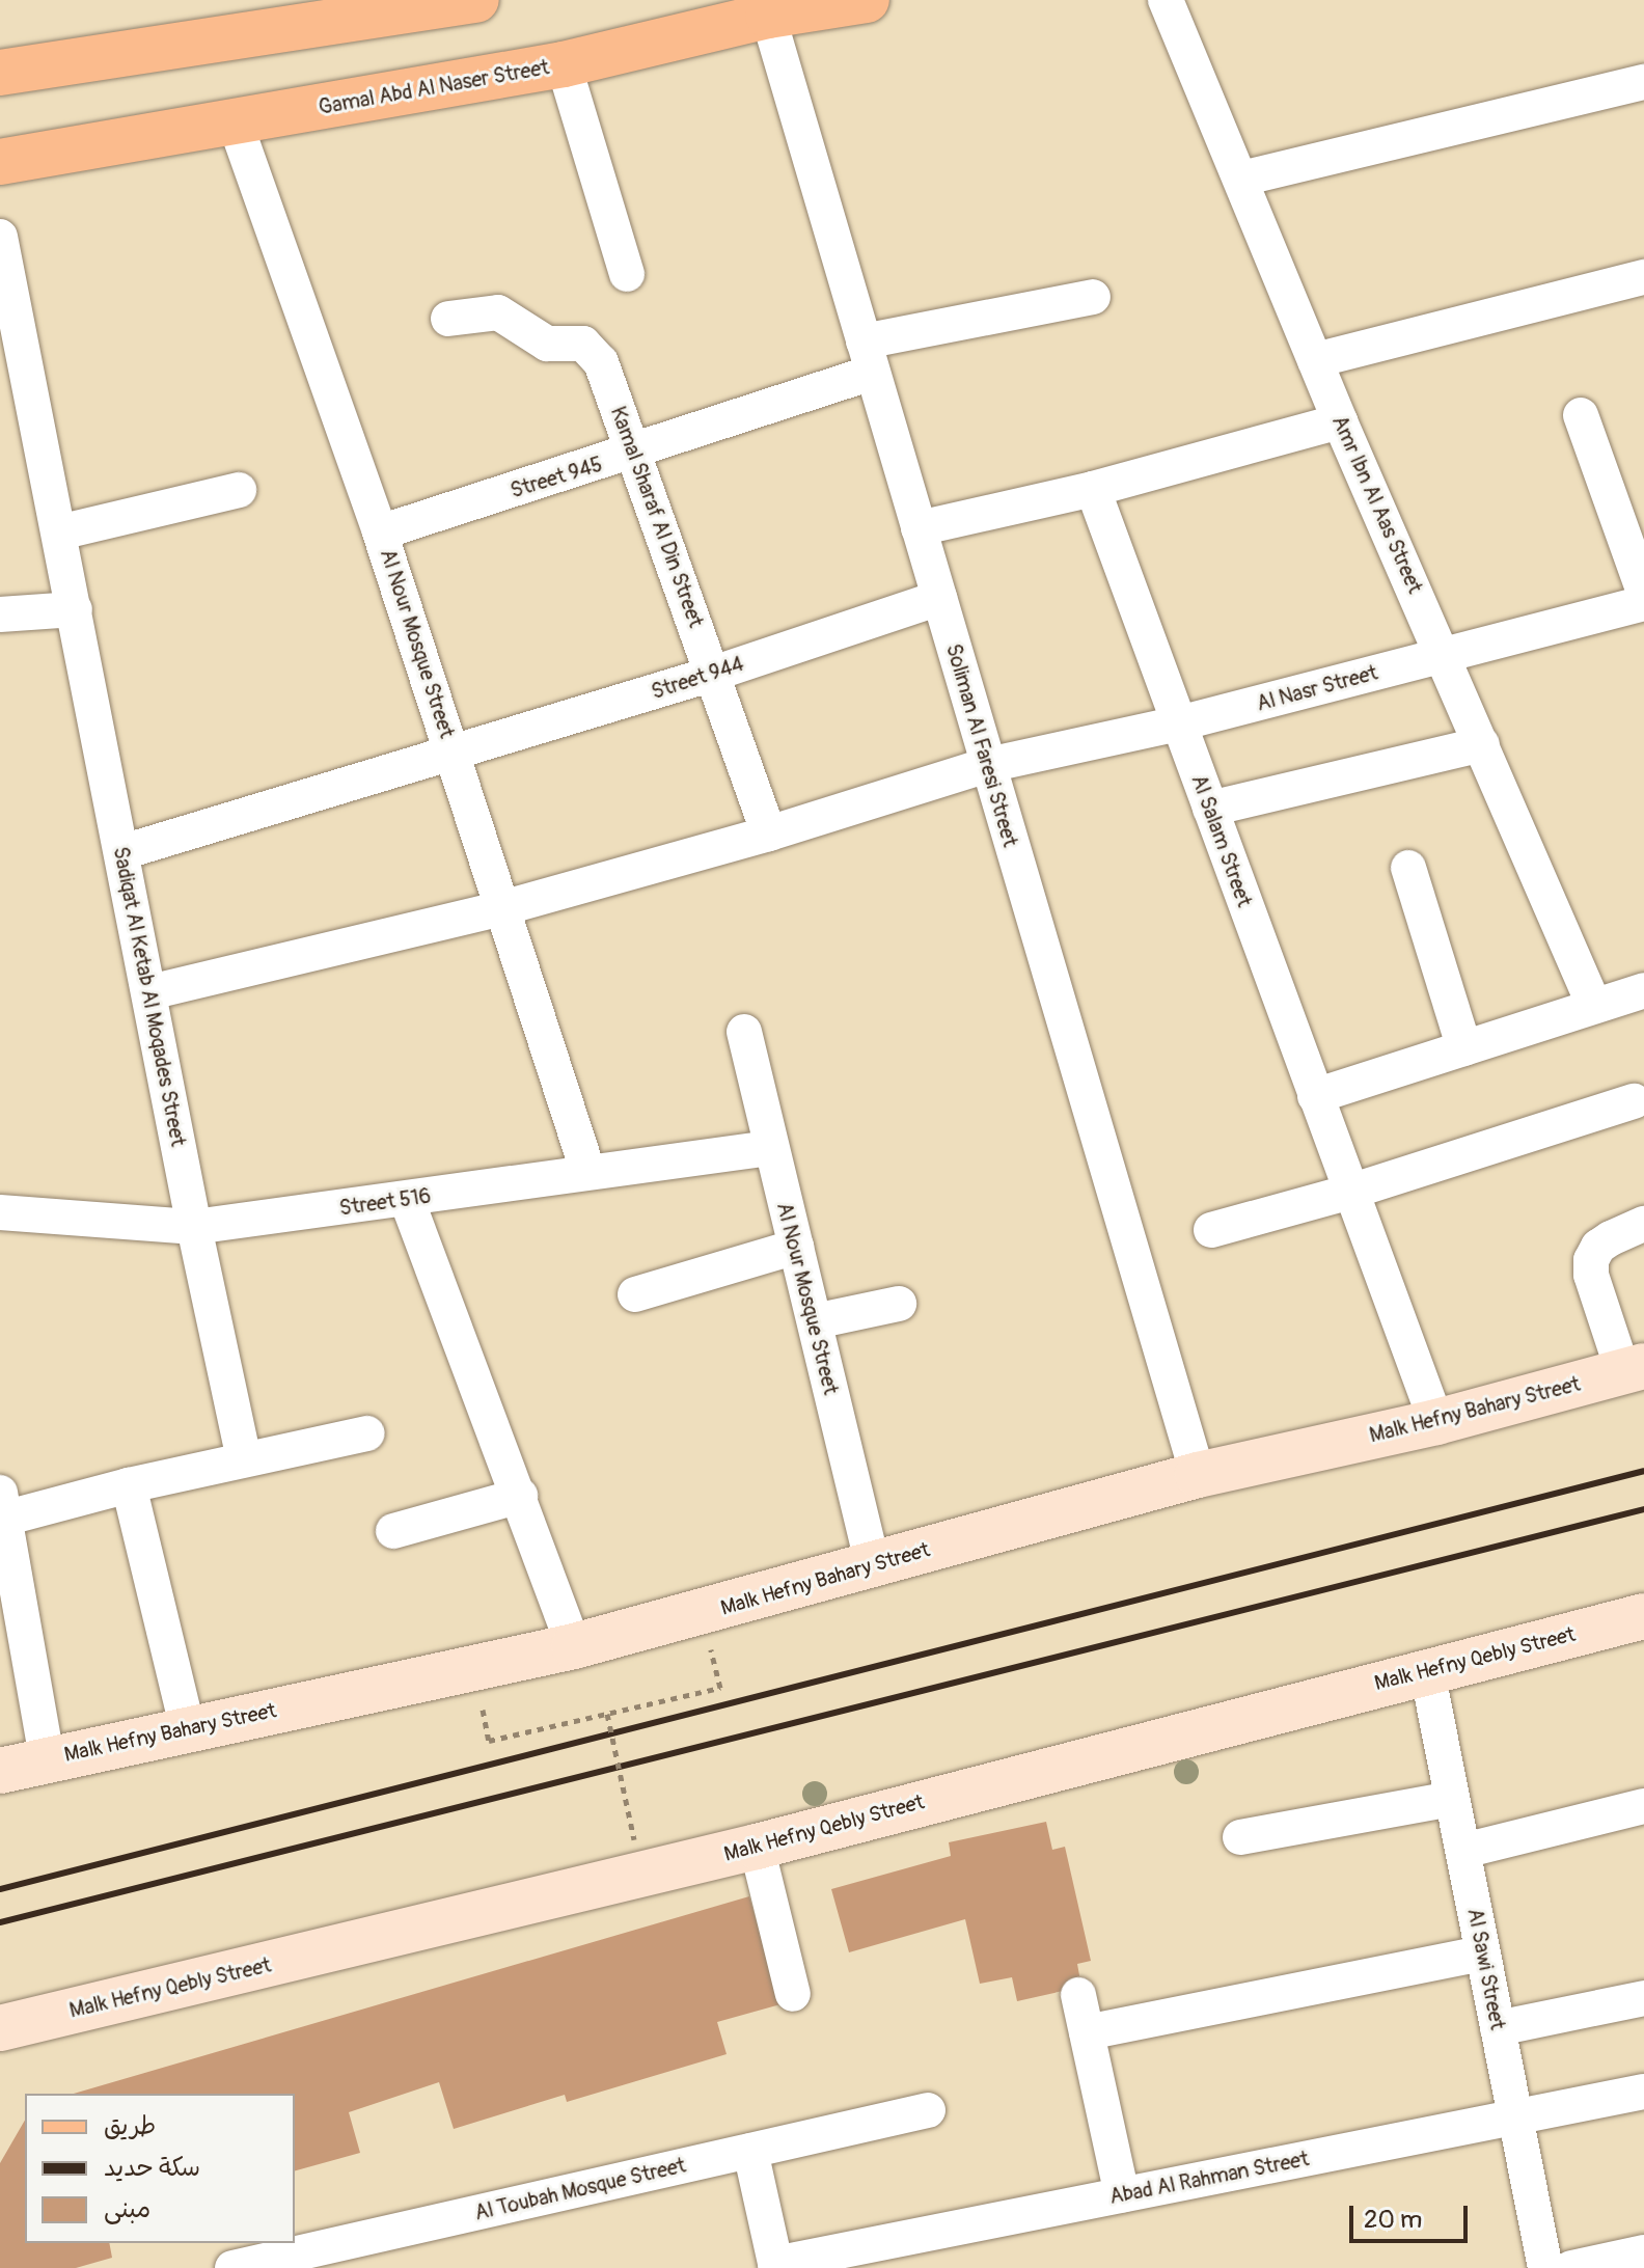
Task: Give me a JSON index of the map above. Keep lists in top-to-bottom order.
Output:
{
  "streets": {
    "main road": ["Gamal Abd Al Naser Street"],
    "street": [
      "Street 945",
      "Amr Ibn Al Aas Street",
      "Kamal Sharaf Al Din Street",
      "Al Nour Mosque Street",
      "Street 944",
      "Al Nasr Street",
      "Soliman Al Faresi Street",
      "Al Salam Street",
      "Sadiqat Al Ketab Al Moqades Street",
      "Street 516",
      "Malk Hefny Bahary Street",
      "Malk Hefny Qebly Street",
      "Al Sawi Street",
      "Abad Al Rahman Street",
      "Al Toubah Mosque Street"
    ]
  },
  "crossings": [
    ["Gamal Abd Al Naser Street", "Al Nour Mosque Street"],
    ["Gamal Abd Al Naser Street", "Soliman Al Faresi Street"],
    ["Street 945", "Kamal Sharaf Al Din Street"],
    ["Street 945", "Al Nour Mosque Street"],
    ["Street 945", "Soliman Al Faresi Street"],
    ["Amr Ibn Al Aas Street", "Al Nasr Street"],
    ["Kamal Sharaf Al Din Street", "Street 944"],
    ["Kamal Sharaf Al Din Street", "Al Nasr Street"],
    ["Al Nour Mosque Street", "Street 944"],
    ["Al Nour Mosque Street", "Al Nasr Street"],
    ["Al Nour Mosque Street", "Street 516"],
    ["Al Nour Mosque Street", "Malk Hefny Bahary Street"],
    ["Street 944", "Soliman Al Faresi Street"],
    ["Street 944", "Sadiqat Al Ketab Al Moqades Street"],
    ["Al Nasr Street", "Soliman Al Faresi Street"],
    ["Al Nasr Street", "Al Salam Street"],
    ["Al Nasr Street", "Sadiqat Al Ketab Al Moqades Street"],
    ["Soliman Al Faresi Street", "Malk Hefny Bahary Street"],
    ["Al Salam Street", "Malk Hefny Bahary Street"],
    ["Sadiqat Al Ketab Al Moqades Street", "Street 516"],
    ["Malk Hefny Qebly Street", "Al Sawi Street"],
    ["Al Sawi Street", "Abad Al Rahman Street"]
  ],
  "legend": ["طريق", "سكة حديد", "مبنى"],
  "scale_bar": "20 m"
}
